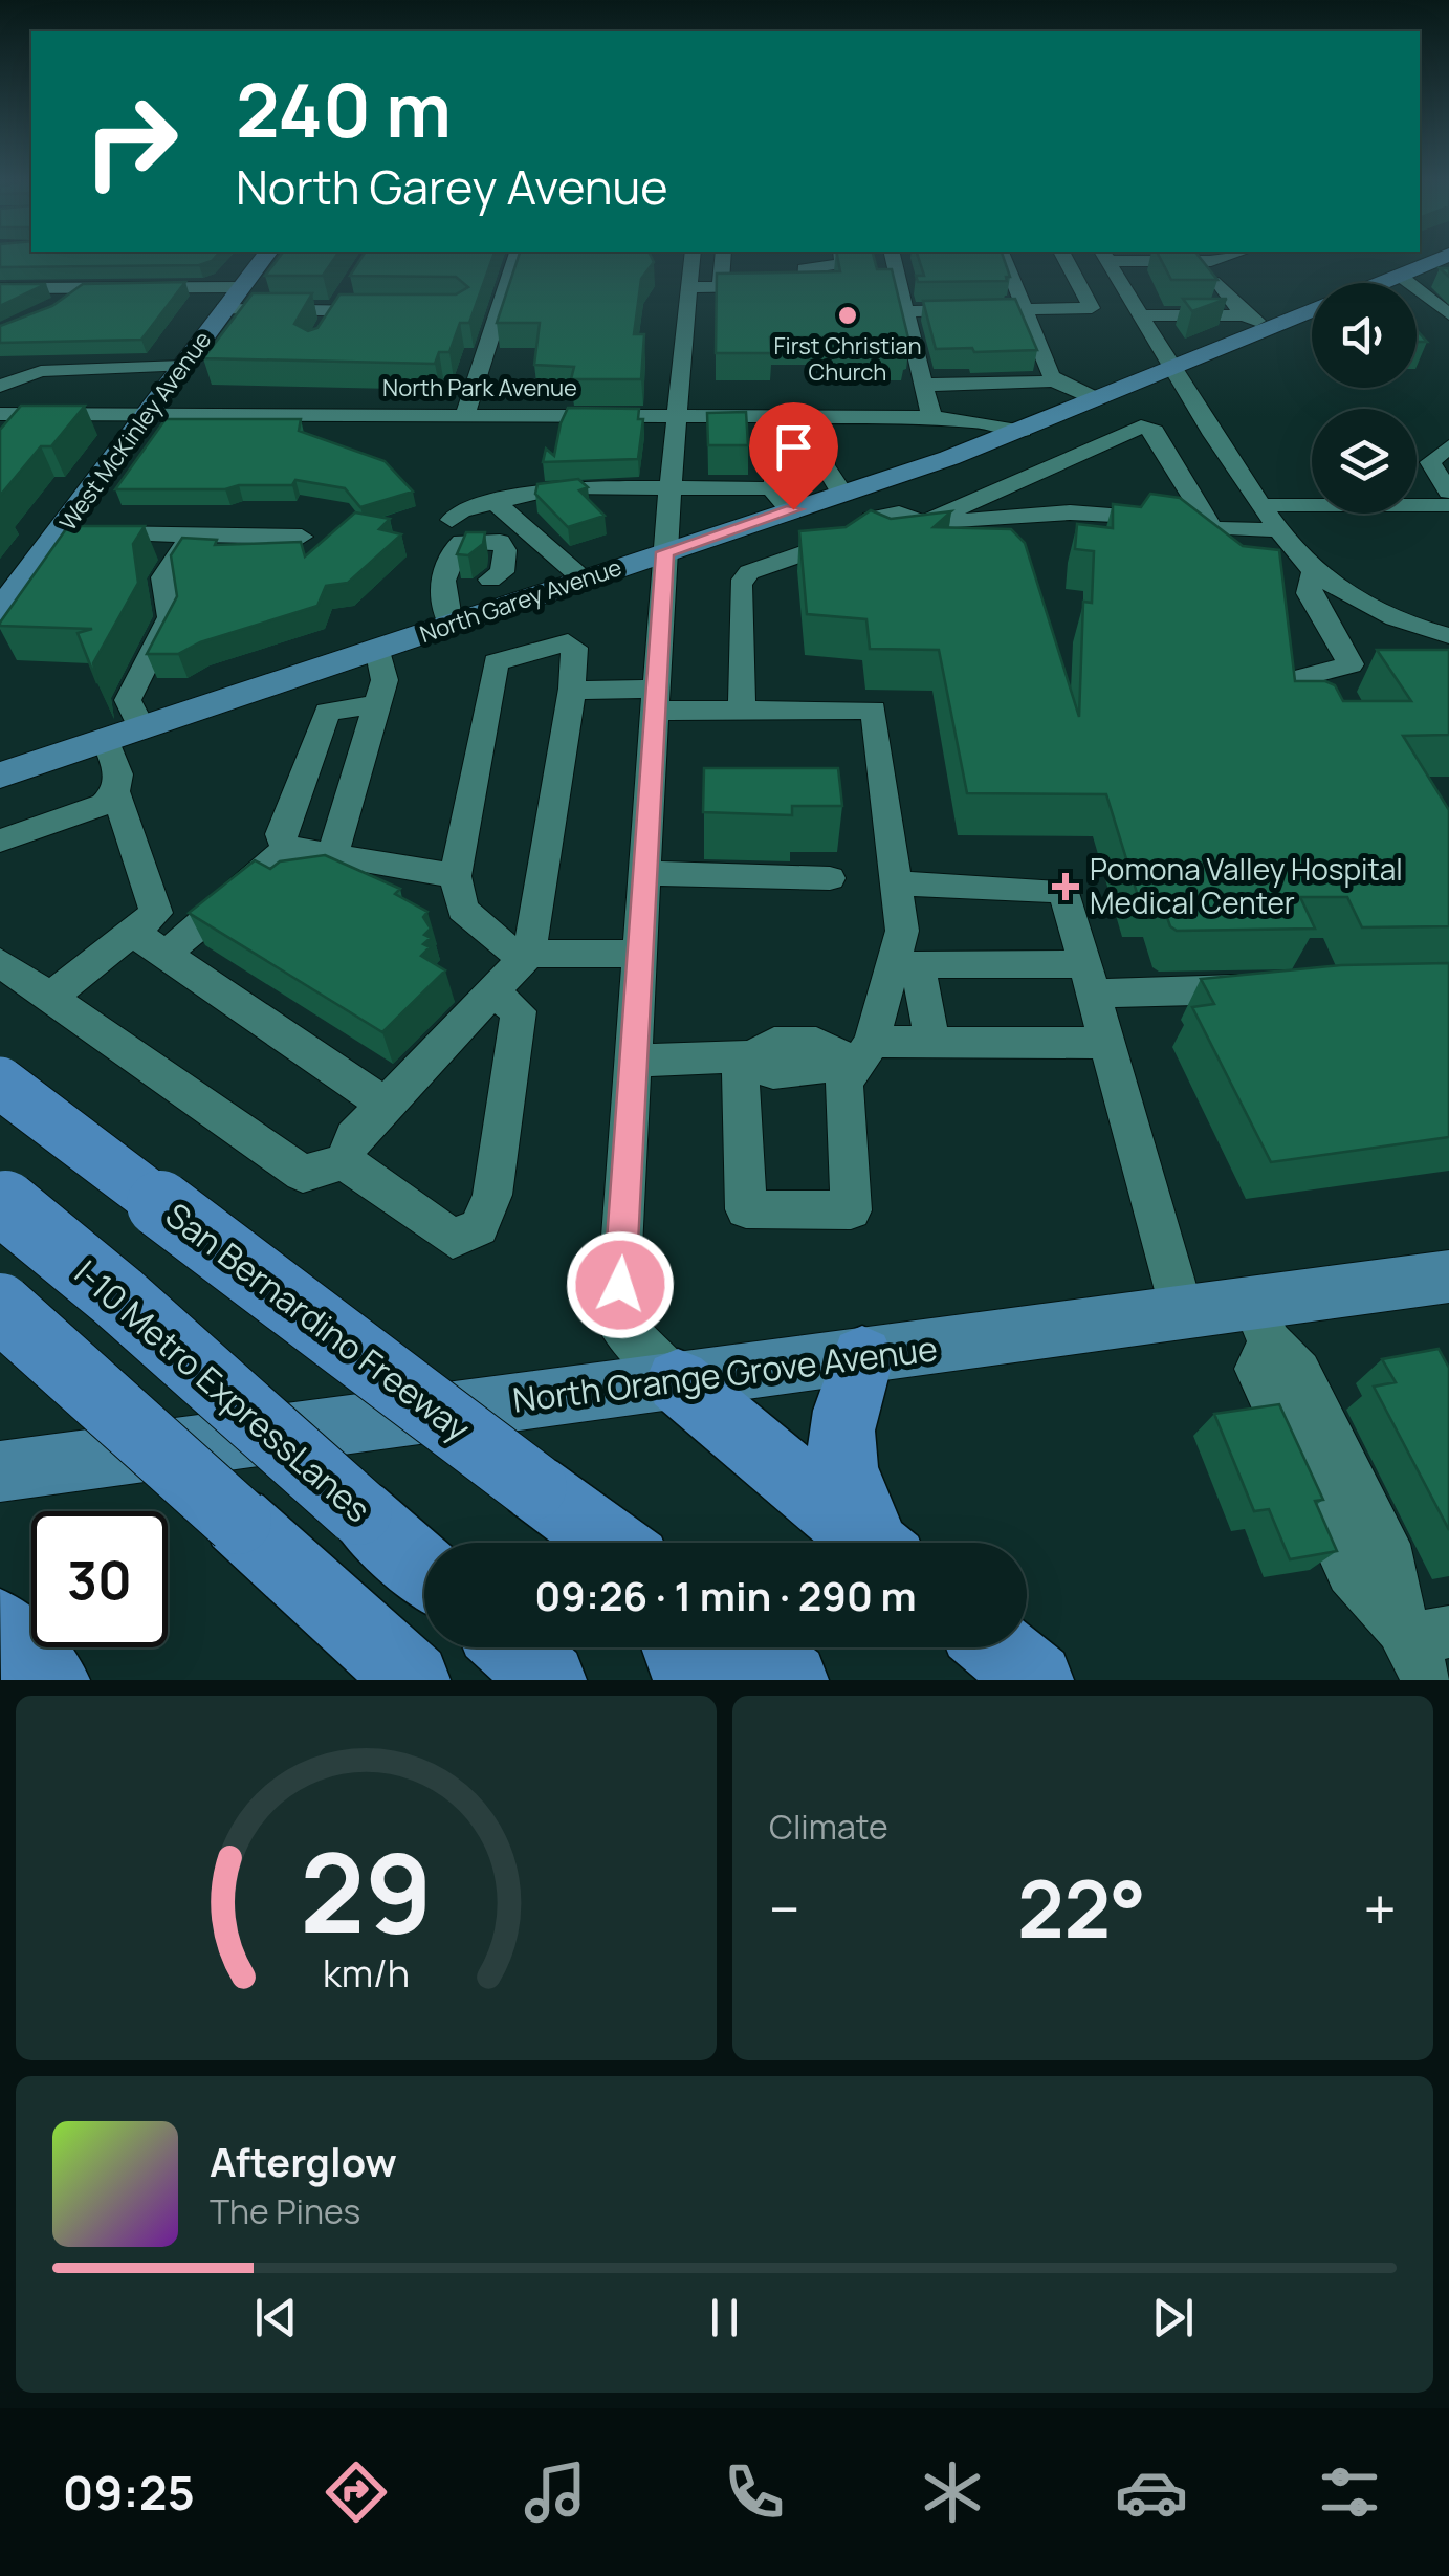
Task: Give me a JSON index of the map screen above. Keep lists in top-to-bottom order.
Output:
{
  "streets": {
    "highway": ["San Bernardino Freeway", "I-10 Metro ExpressLanes"],
    "main road": ["West McKinley Avenue", "North Garey Avenue", "North Orange Grove Avenue"],
    "street": ["North Park Avenue"]
  },
  "crossings": [
    ["North Park Avenue", "West McKinley Avenue"],
    ["North Park Avenue", "North Garey Avenue"]
  ],
  "places": {
    "other": ["First Christian Church"],
    "health": ["Pomona Valley Hospital Medical Center"]
  },
  "page": {
    "turn": ["240 m", "North Garey Avenue"],
    "limit": "30",
    "trip": "09:26 · 1 min · 290 m",
    "tile": "Climate",
    "heat": ["−", "22°", "+"],
    "song": ["Afterglow", "The Pines"],
    "tabs": "09:25",
    "gauge": ["29", "km/h"]
  }
}
